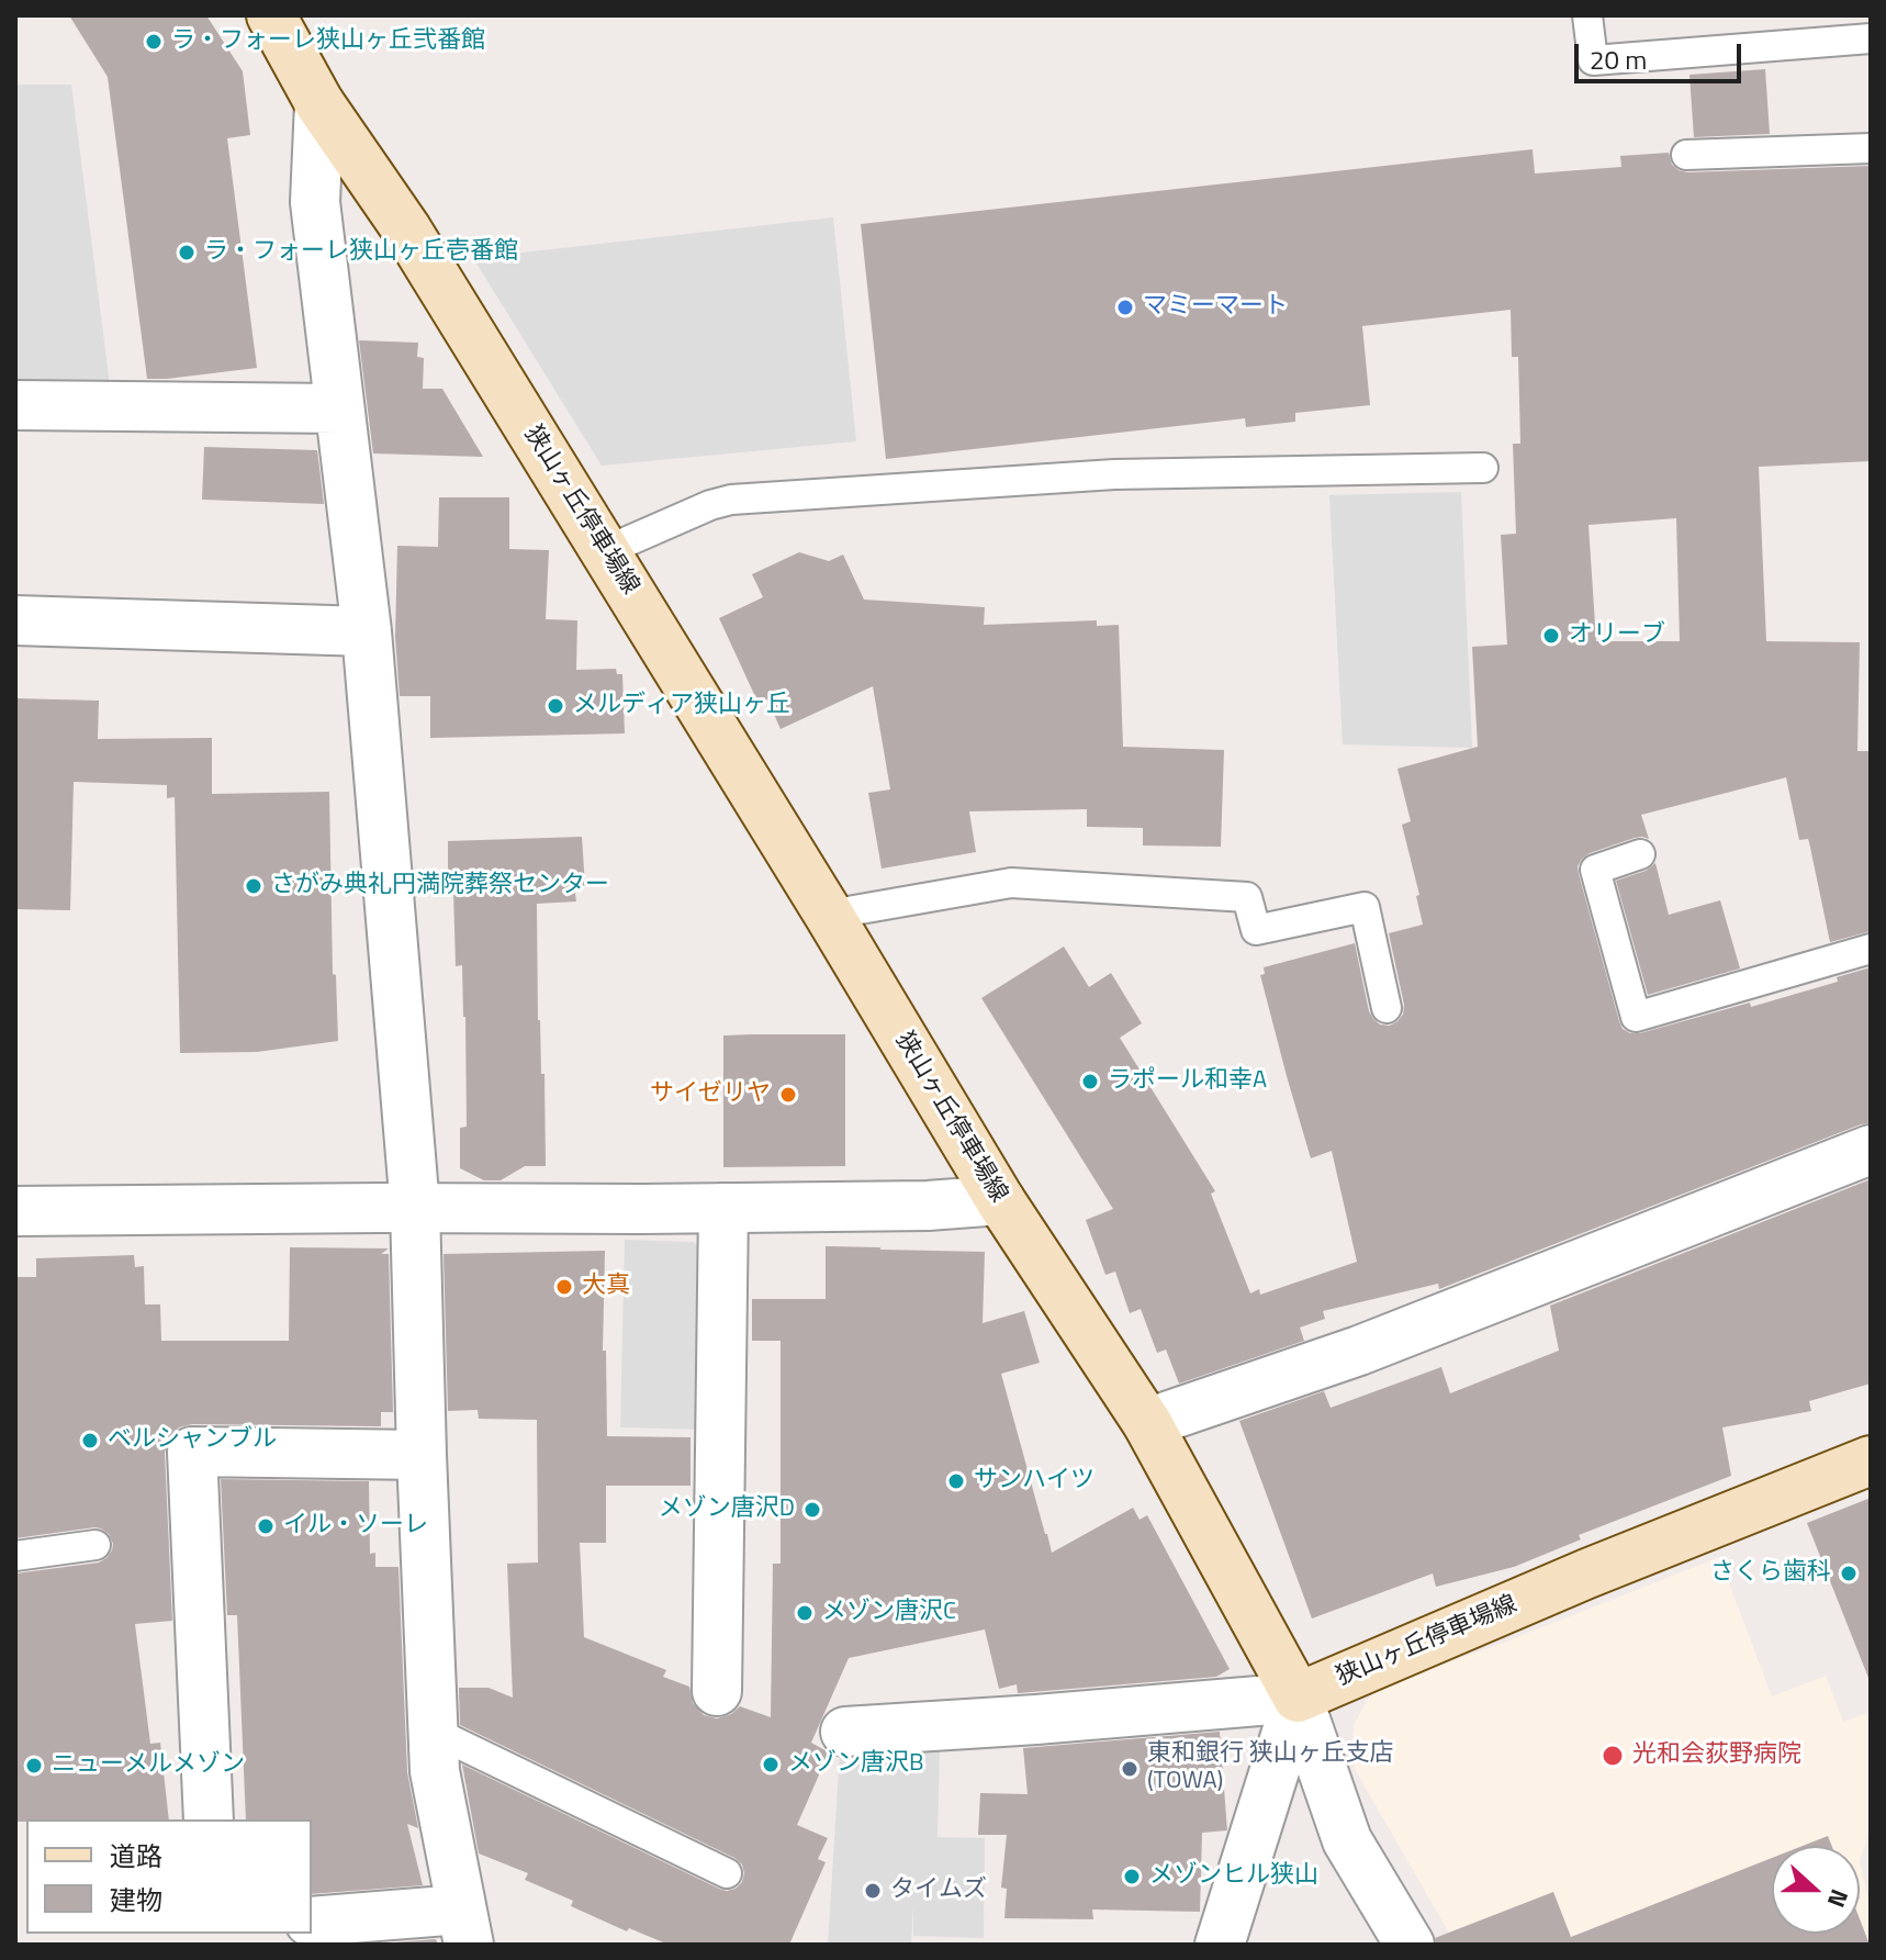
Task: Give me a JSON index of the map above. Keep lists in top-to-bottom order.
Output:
{
  "streets": {
    "main road": ["狭山ヶ丘停車場線"]
  },
  "places": [
    "ラ・フォーレ狭山ヶ丘弐番館",
    "ラ・フォーレ狭山ヶ丘壱番館",
    "マミーマート",
    "オリーブ",
    "メルディア狭山ヶ丘",
    "さがみ典礼円満院葬祭センター",
    "ラポール和幸A",
    "サイゼリヤ",
    "大真",
    "ベルシャンブル",
    "サンハイツ",
    "メゾン唐沢D",
    "イル・ソーレ",
    "さくら歯科",
    "メゾン唐沢C",
    "光和会荻野病院",
    "メゾン唐沢B",
    "ニューメルメゾン",
    "東和銀行 狭山ヶ丘支店 (TOWA)",
    "メゾンヒル狭山",
    "タイムズ"
  ],
  "legend": ["道路", "建物"],
  "scale_bar": "20 m",
  "north": "right"
}
